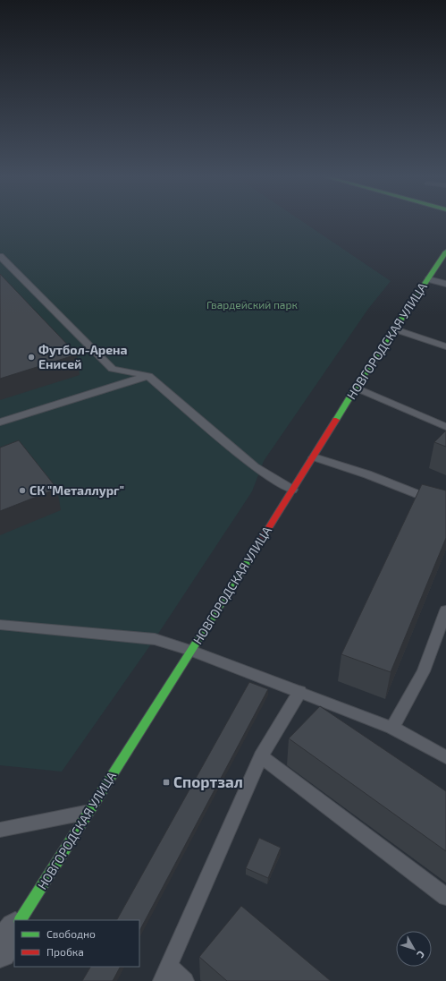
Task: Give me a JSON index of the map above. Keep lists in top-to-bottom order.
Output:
{
  "streets": {
    "street": ["НОВГОРОДСКАЯ УЛИЦА"]
  },
  "parks": ["Гвардейский парк"],
  "places": {
    "other": ["Футбол-Арена Енисей", "СК \"Металлург\""],
    "transit": ["Спортзал"]
  },
  "legend": ["Свободно", "Пробка"],
  "north": "bottom right"
}
